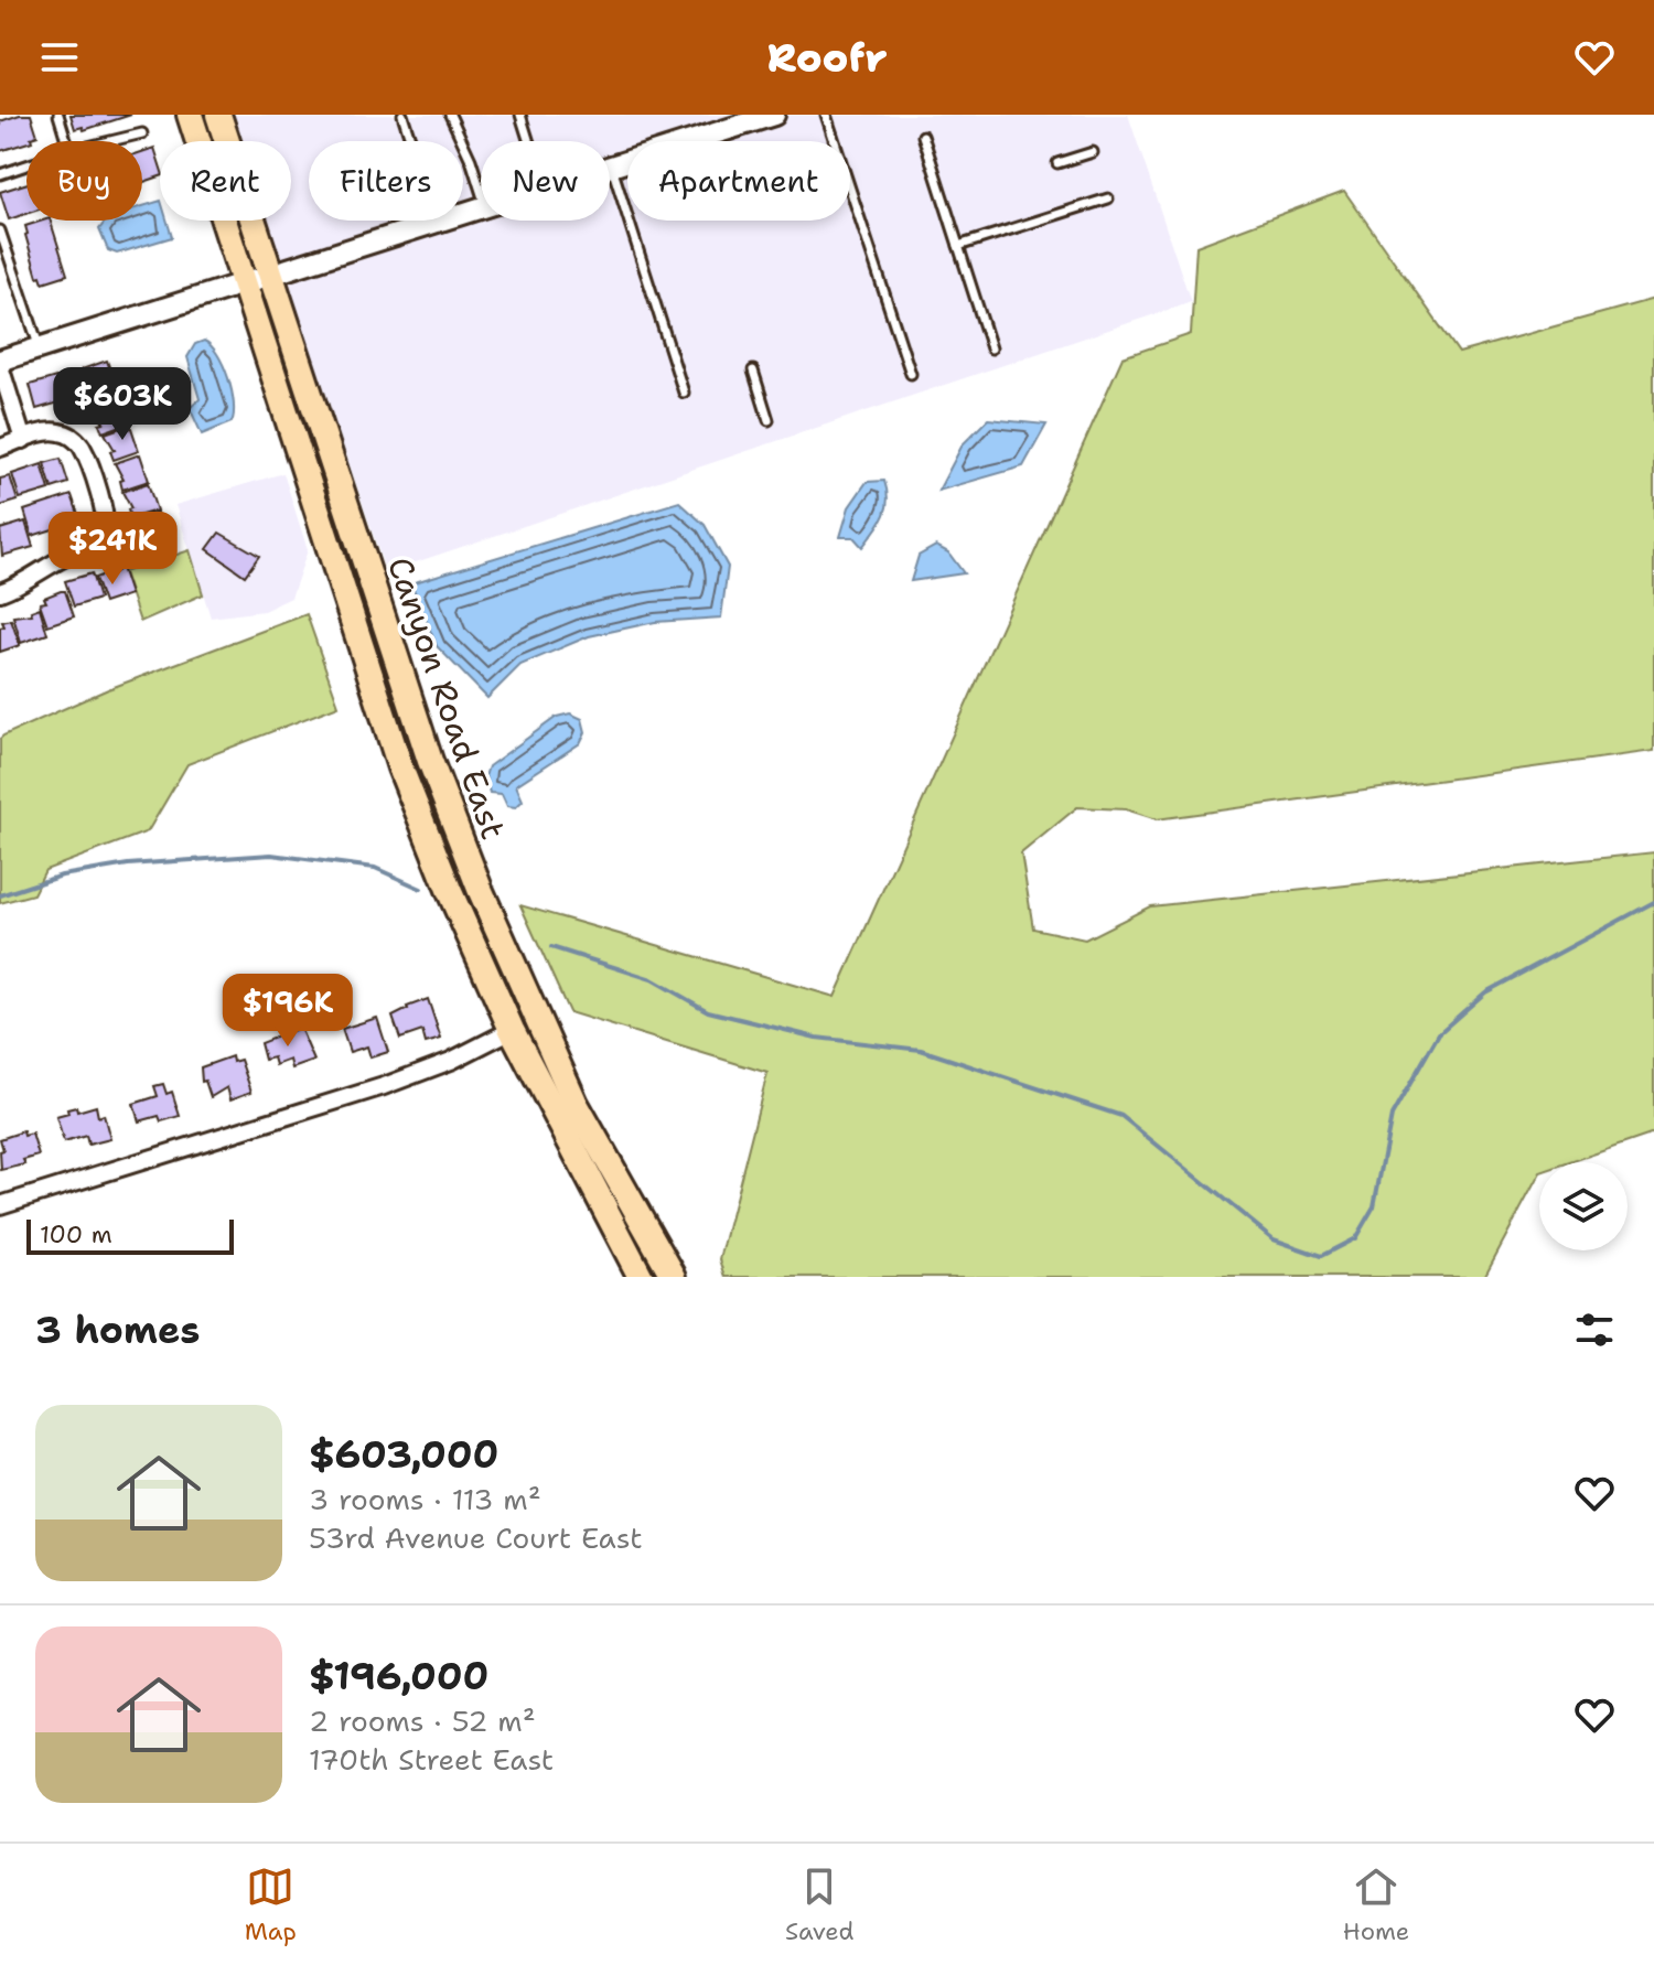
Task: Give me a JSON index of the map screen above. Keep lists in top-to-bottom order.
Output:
{
  "streets": {
    "main road": ["Canyon Road East"]
  },
  "scale_bar": "100 m",
  "page": {
    "header": "Roofr",
    "chip": [
      "Buy",
      "Rent",
      "Filters",
      "New",
      "Apartment"
    ],
    "price": ["$603K", "$241K", "$196K"],
    "scale": "100 m",
    "heading": "3 homes",
    "list": [
      {
        "name": "$603,000",
        "note": "3 rooms · 113 m² · 53rd Avenue Court East"
      },
      {
        "name": "$196,000",
        "note": "2 rooms · 52 m² · 170th Street East"
      }
    ],
    "tabs": ["Map", "Saved", "Home"]
  }
}
